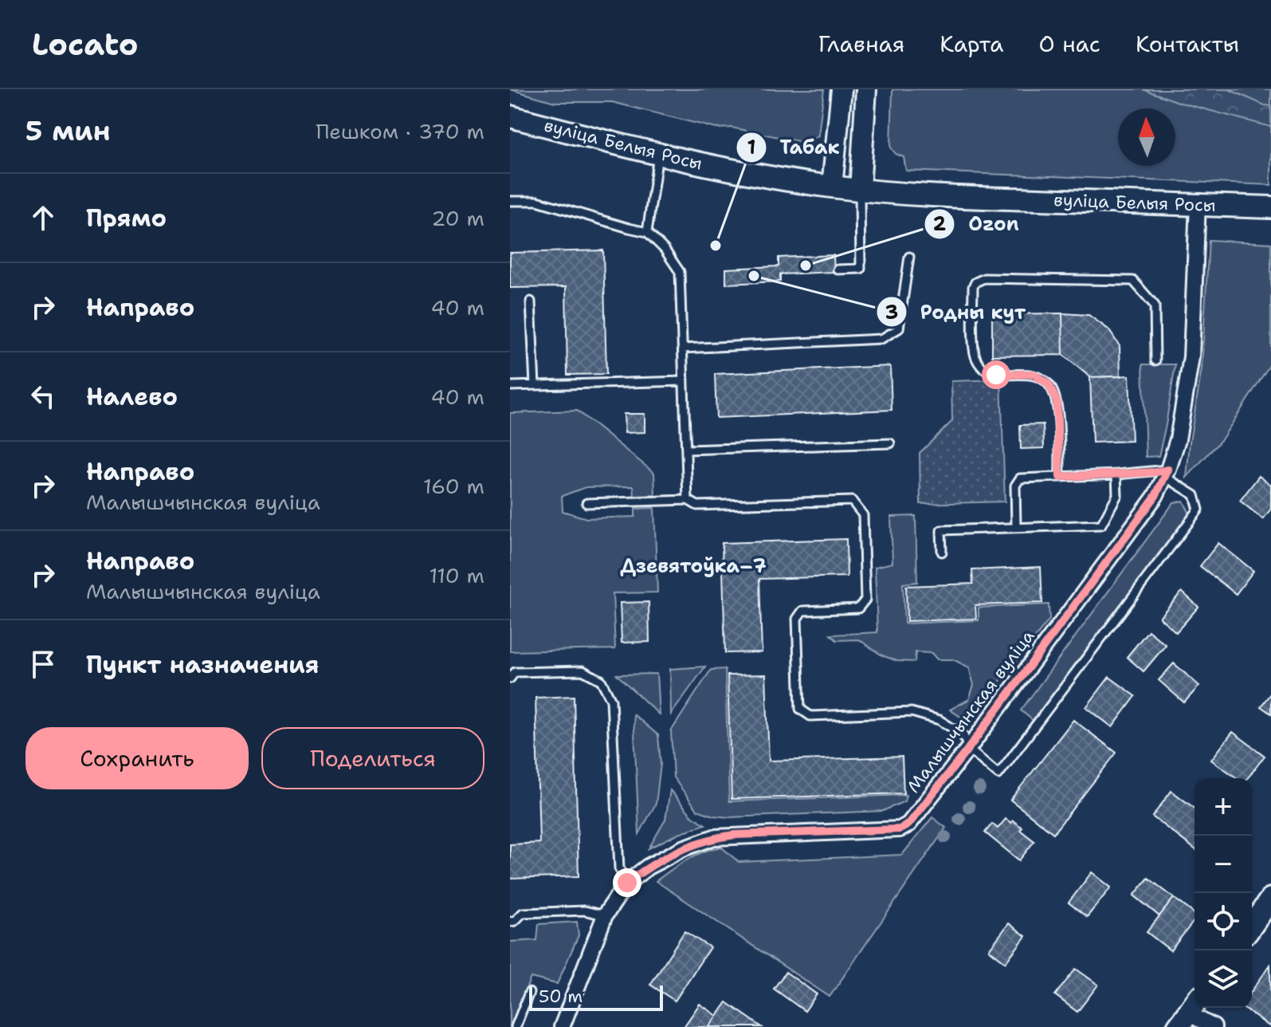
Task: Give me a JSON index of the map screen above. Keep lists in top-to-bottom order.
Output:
{
  "streets": {
    "main road": ["вуліца Белыя Росы"],
    "street": ["Малышчынская вуліца"]
  },
  "crossings": [
    ["вуліца Белыя Росы", "Малышчынская вуліца"]
  ],
  "districts": ["Дзевятоўка–7"],
  "places": ["Табак", "Ozon", "Родны кут"],
  "scale_bar": "50 m",
  "north": "top",
  "page": {
    "header": "Locato",
    "nav": [
      "Главная",
      "Карта",
      "О нас",
      "Контакты"
    ],
    "heading": ["5 мин", "Пешком · 370 m"],
    "list": [
      ["Прямо", "20 m"],
      ["Направо", "40 m"],
      ["Налево", "40 m"],
      ["Направо", "Малышчынская вуліца", "160 m"],
      ["Направо", "Малышчынская вуліца", "110 m"],
      "Пункт назначения"
    ],
    "buttons": ["Сохранить", "Поделиться"],
    "map_buttons": ["+", "−"],
    "scale": "50 m"
  }
}
